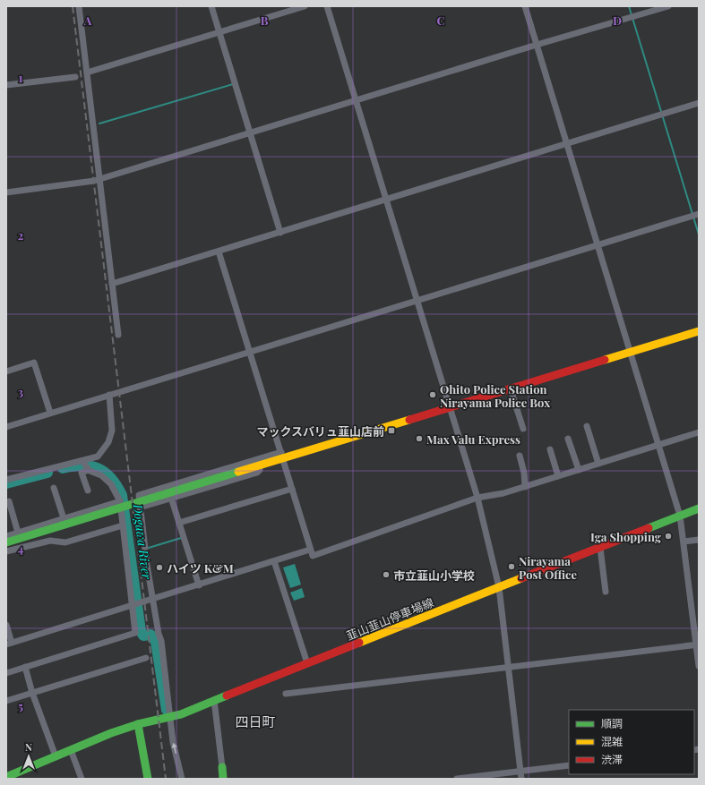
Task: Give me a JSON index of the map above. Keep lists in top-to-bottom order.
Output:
{
  "streets": {
    "main road": ["韮山韮山停車場線"]
  },
  "districts": ["四日町"],
  "water": ["Dogawa River"],
  "places": {
    "other": [
      "Ohito Police Station Nirayama Police Box",
      "Max Valu Express",
      "Iga Shopping",
      "Nirayama Post Office",
      "ハイツ K&M",
      "市立韮山小学校"
    ],
    "transit": ["マックスバリュ韮山店前"]
  },
  "legend": ["順調", "混雑", "渋滞"],
  "north": "top",
  "grid": {
    "columns": [
      "A",
      "B",
      "C",
      "D"
    ],
    "rows": [
      "1",
      "2",
      "3",
      "4",
      "5"
    ]
  }
}
